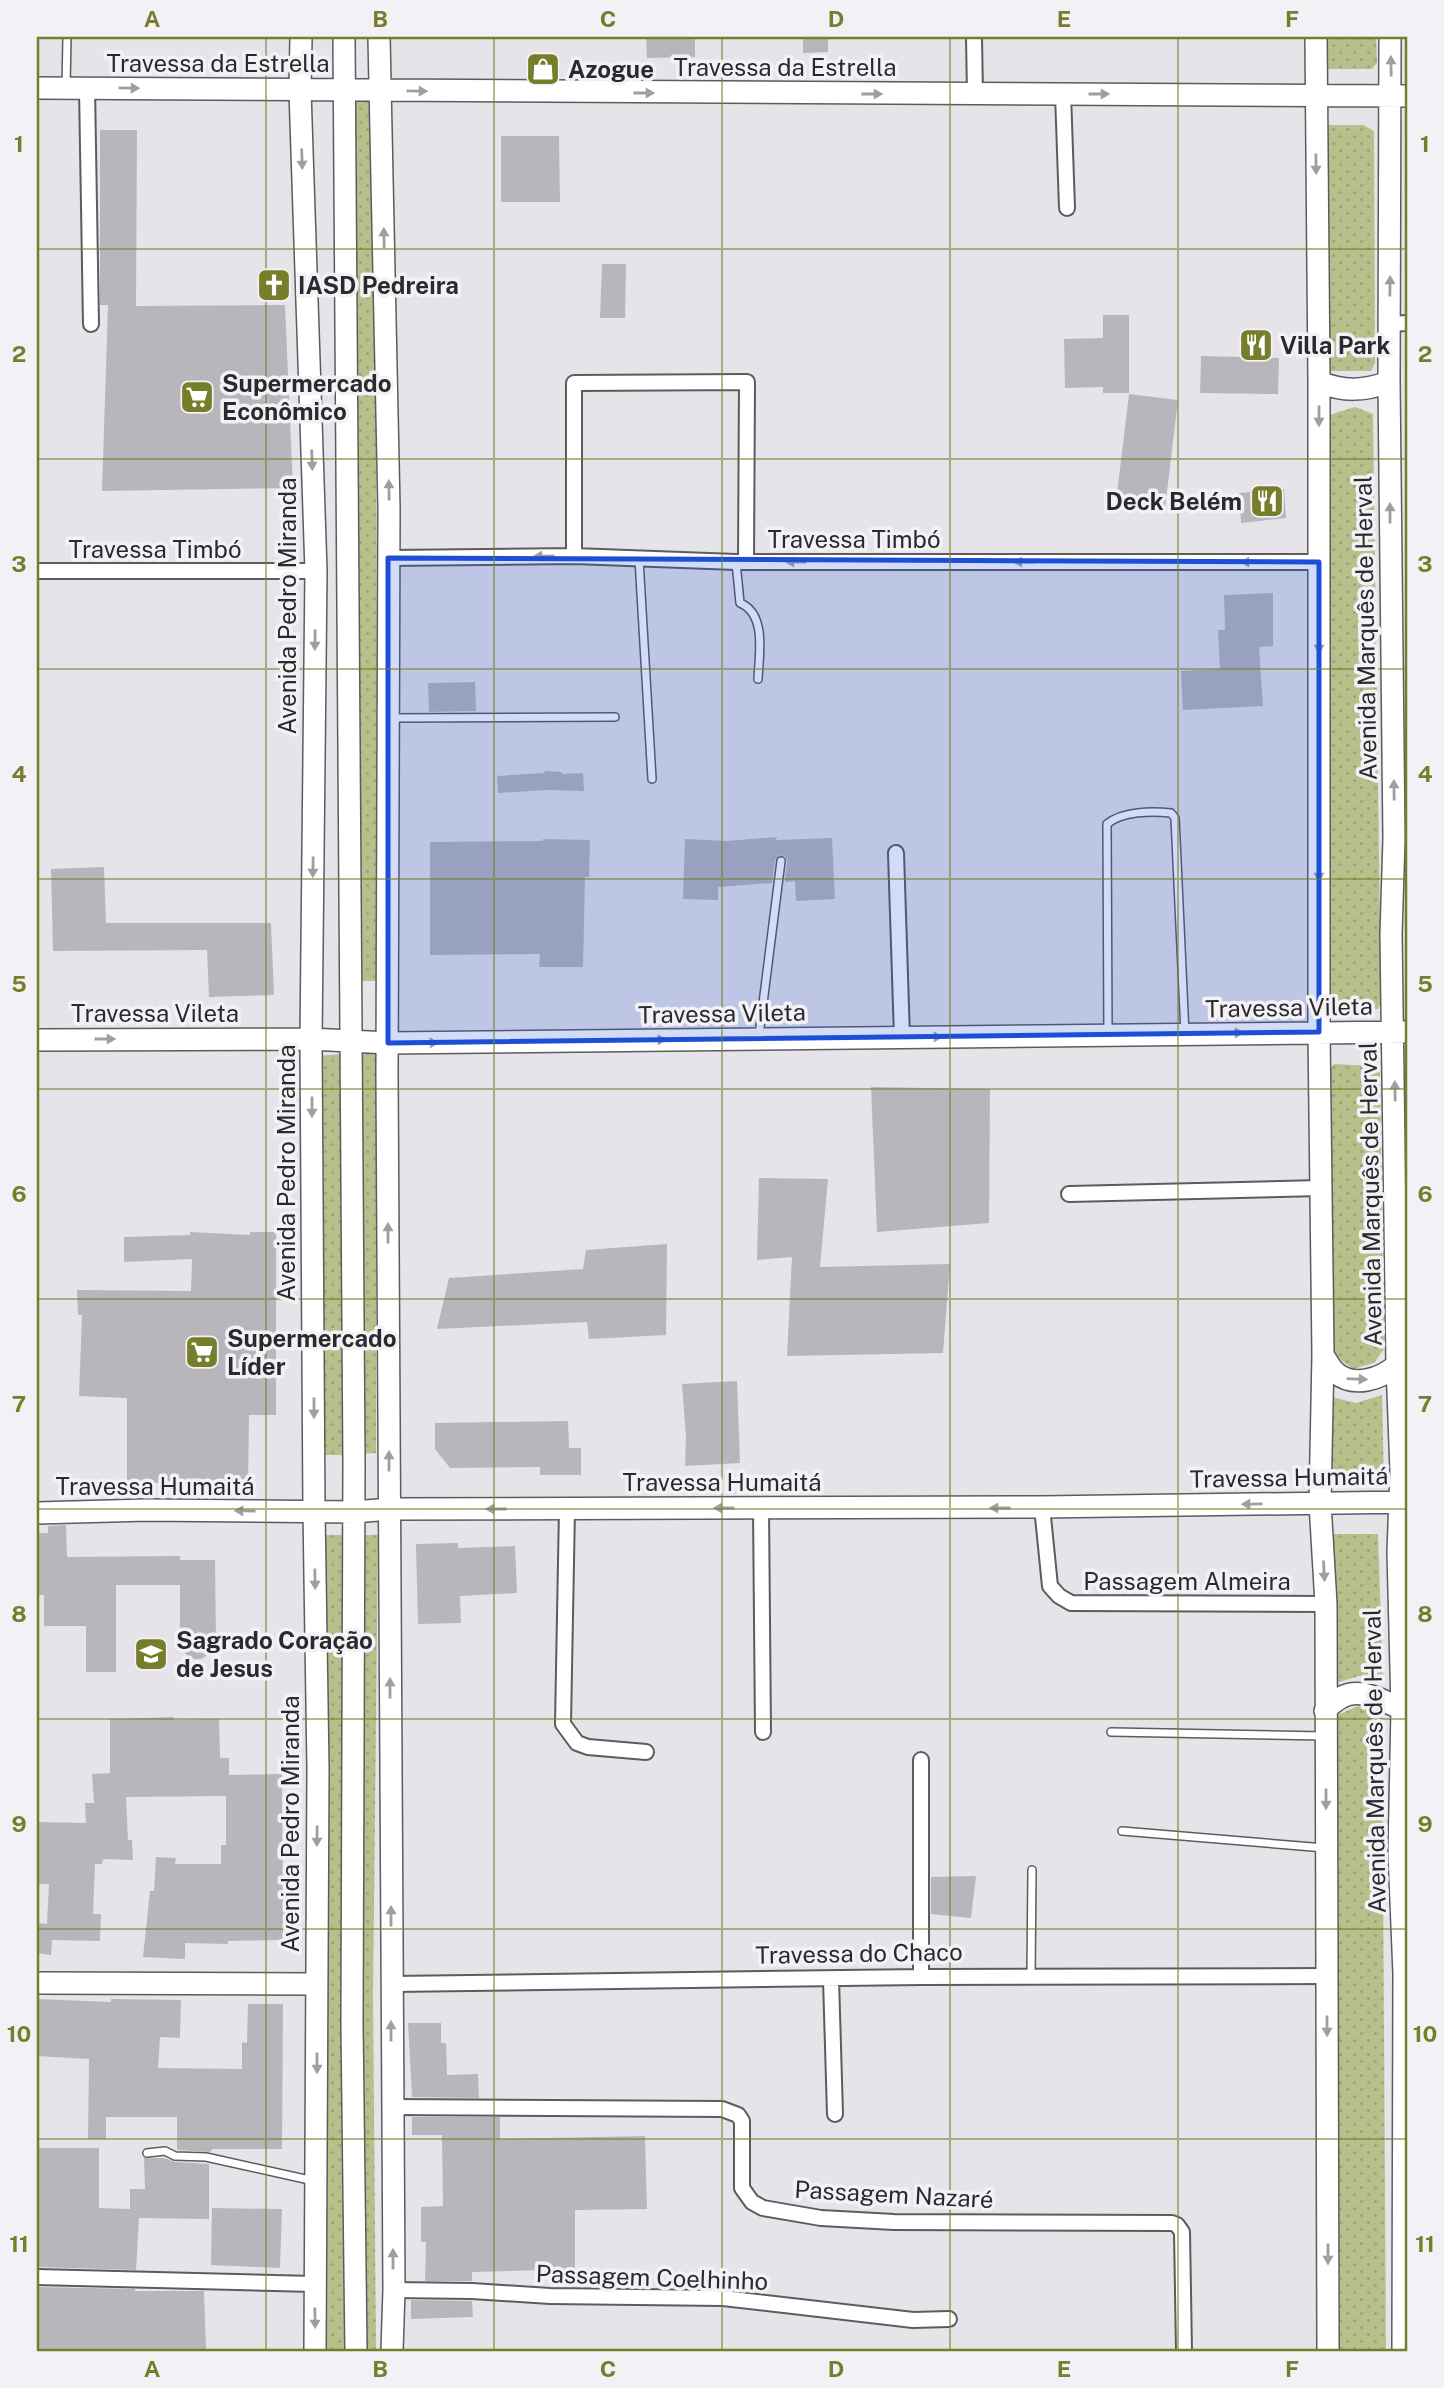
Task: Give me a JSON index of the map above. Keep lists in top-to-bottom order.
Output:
{
  "streets": {
    "main road": [
      "Travessa da Estrella",
      "Avenida Pedro Miranda",
      "Avenida Marquês de Herval",
      "Travessa Vileta",
      "Travessa Humaitá"
    ],
    "street": [
      "Travessa Timbó",
      "Passagem Almeira",
      "Travessa do Chaco",
      "Passagem Nazaré",
      "Passagem Coelhinho"
    ]
  },
  "crossings": [
    ["Travessa da Estrella", "Avenida Pedro Miranda"],
    ["Travessa da Estrella", "Avenida Marquês de Herval"],
    ["Travessa Timbó", "Avenida Pedro Miranda"],
    ["Travessa Timbó", "Avenida Marquês de Herval"],
    ["Avenida Pedro Miranda", "Travessa Vileta"],
    ["Avenida Pedro Miranda", "Travessa Humaitá"],
    ["Avenida Marquês de Herval", "Travessa Vileta"],
    ["Avenida Marquês de Herval", "Travessa Humaitá"],
    ["Avenida Marquês de Herval", "Passagem Almeira"],
    ["Avenida Marquês de Herval", "Travessa do Chaco"],
    ["Travessa Humaitá", "Passagem Almeira"]
  ],
  "one_way": [
    "Travessa da Estrella",
    "Travessa Timbó",
    "Travessa Vileta",
    "Travessa Humaitá"
  ],
  "places": {
    "shop": ["Azogue"],
    "church": ["IASD Pedreira"],
    "restaurant": ["Villa Park", "Deck Belém"],
    "supermarket": ["Supermercado Econômico", "Supermercado Líder"],
    "school or university": ["Sagrado Coração de Jesus"]
  },
  "grid": {
    "columns": [
      "A",
      "B",
      "C",
      "D",
      "E",
      "F"
    ],
    "rows": [
      "1",
      "2",
      "3",
      "4",
      "5",
      "6",
      "7",
      "8",
      "9",
      "10",
      "11"
    ]
  }
}
